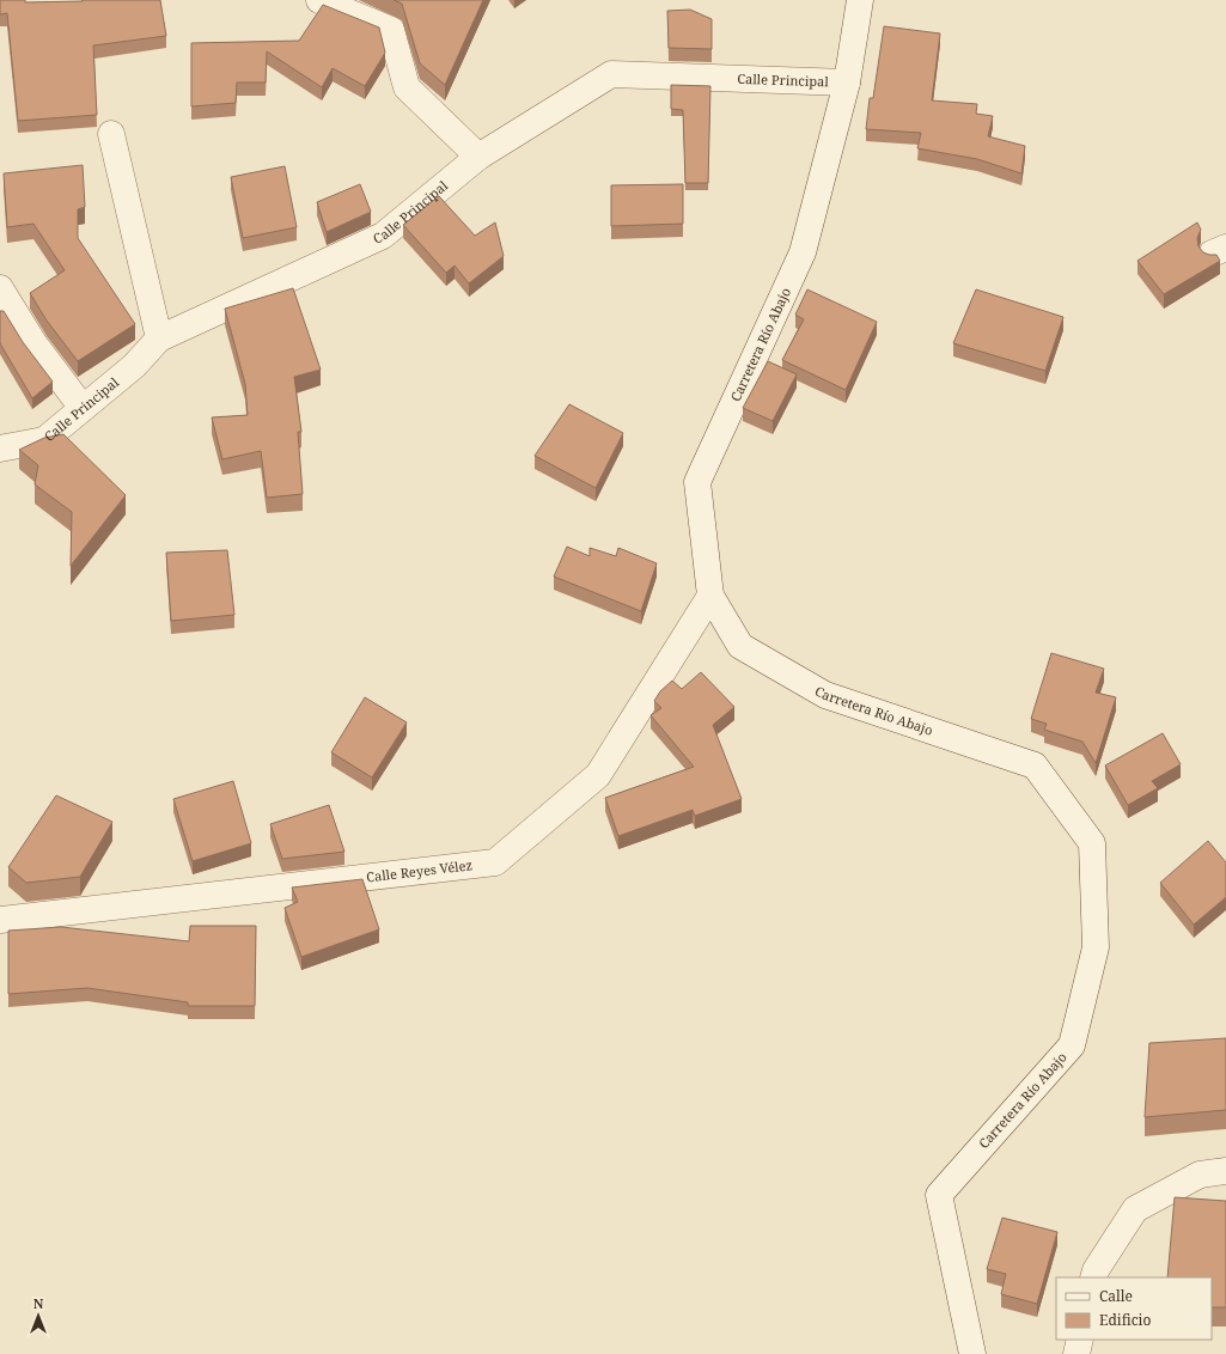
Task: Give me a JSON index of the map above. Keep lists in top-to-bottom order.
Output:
{
  "streets": {
    "street": ["Calle Principal", "Carretera Río Abajo", "Calle Reyes Vélez"]
  },
  "crossings": [
    ["Calle Principal", "Carretera Río Abajo"],
    ["Carretera Río Abajo", "Calle Reyes Vélez"]
  ],
  "legend": ["Calle", "Edificio"],
  "north": "top"
}
